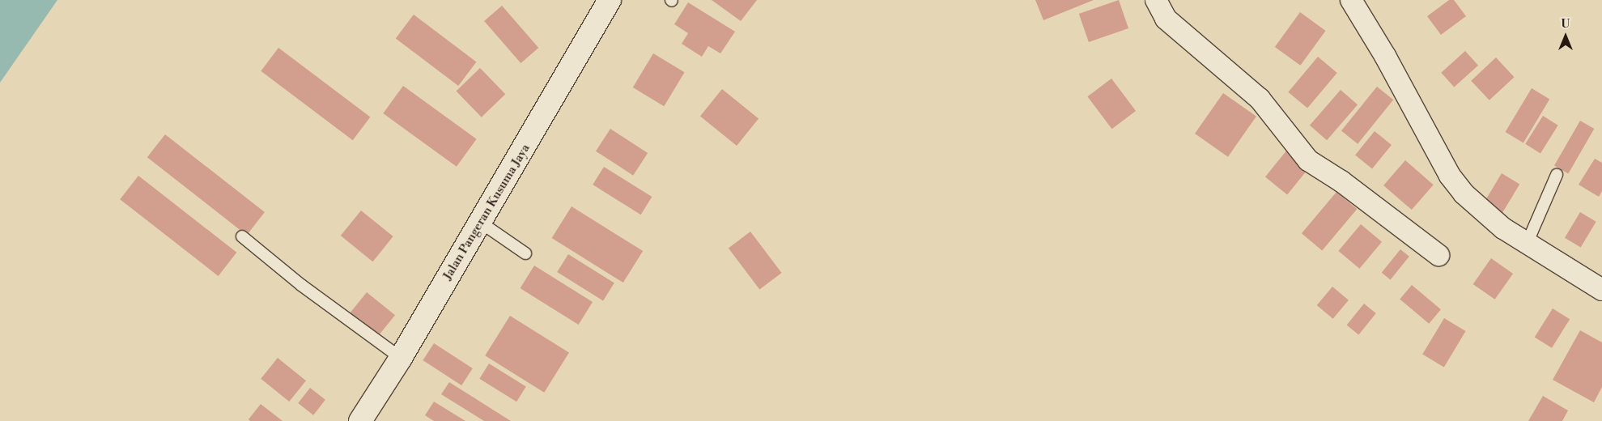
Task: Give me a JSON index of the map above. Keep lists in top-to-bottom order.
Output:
{
  "streets": {
    "street": ["Jalan Pangeran Kusuma Jaya"]
  },
  "north": "top"
}
